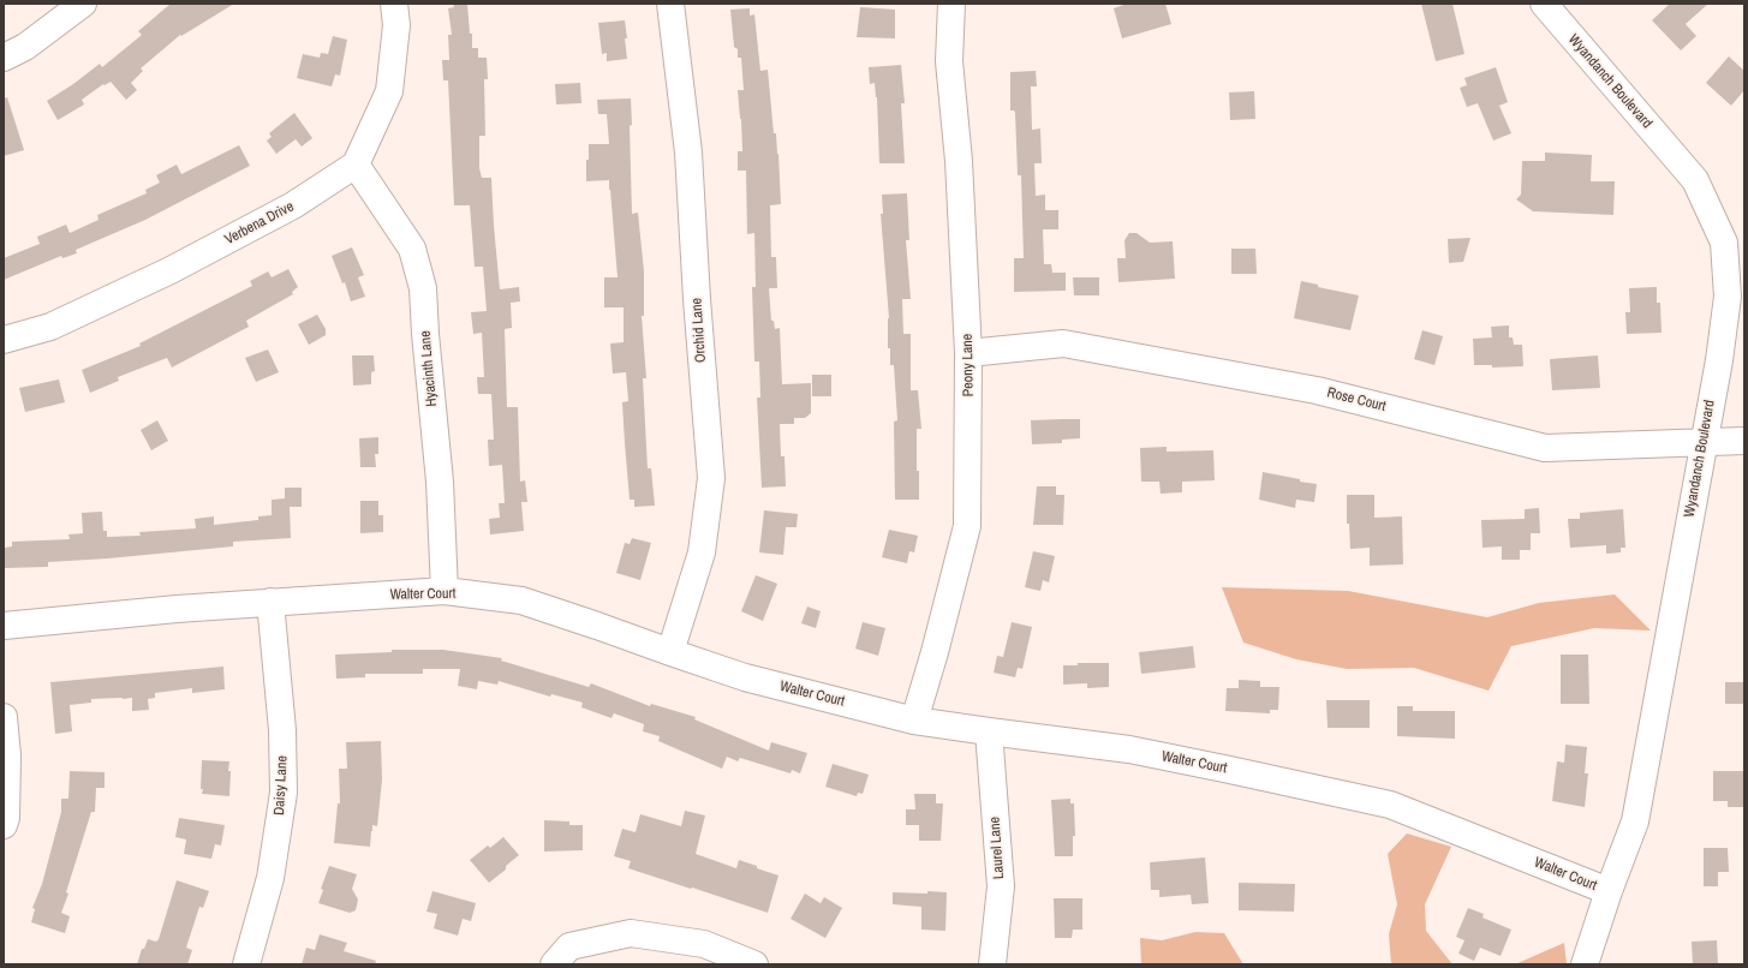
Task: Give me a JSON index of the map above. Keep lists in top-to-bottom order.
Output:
{
  "streets": {
    "street": [
      "Wyandanch Boulevard",
      "Verbena Drive",
      "Orchid Lane",
      "Peony Lane",
      "Hyacinth Lane",
      "Rose Court",
      "Walter Court",
      "Daisy Lane",
      "Laurel Lane"
    ]
  },
  "crossings": [
    ["Wyandanch Boulevard", "Rose Court"],
    ["Wyandanch Boulevard", "Walter Court"],
    ["Verbena Drive", "Hyacinth Lane"],
    ["Orchid Lane", "Walter Court"],
    ["Peony Lane", "Rose Court"],
    ["Peony Lane", "Walter Court"],
    ["Hyacinth Lane", "Walter Court"],
    ["Walter Court", "Daisy Lane"],
    ["Walter Court", "Laurel Lane"]
  ]
}
